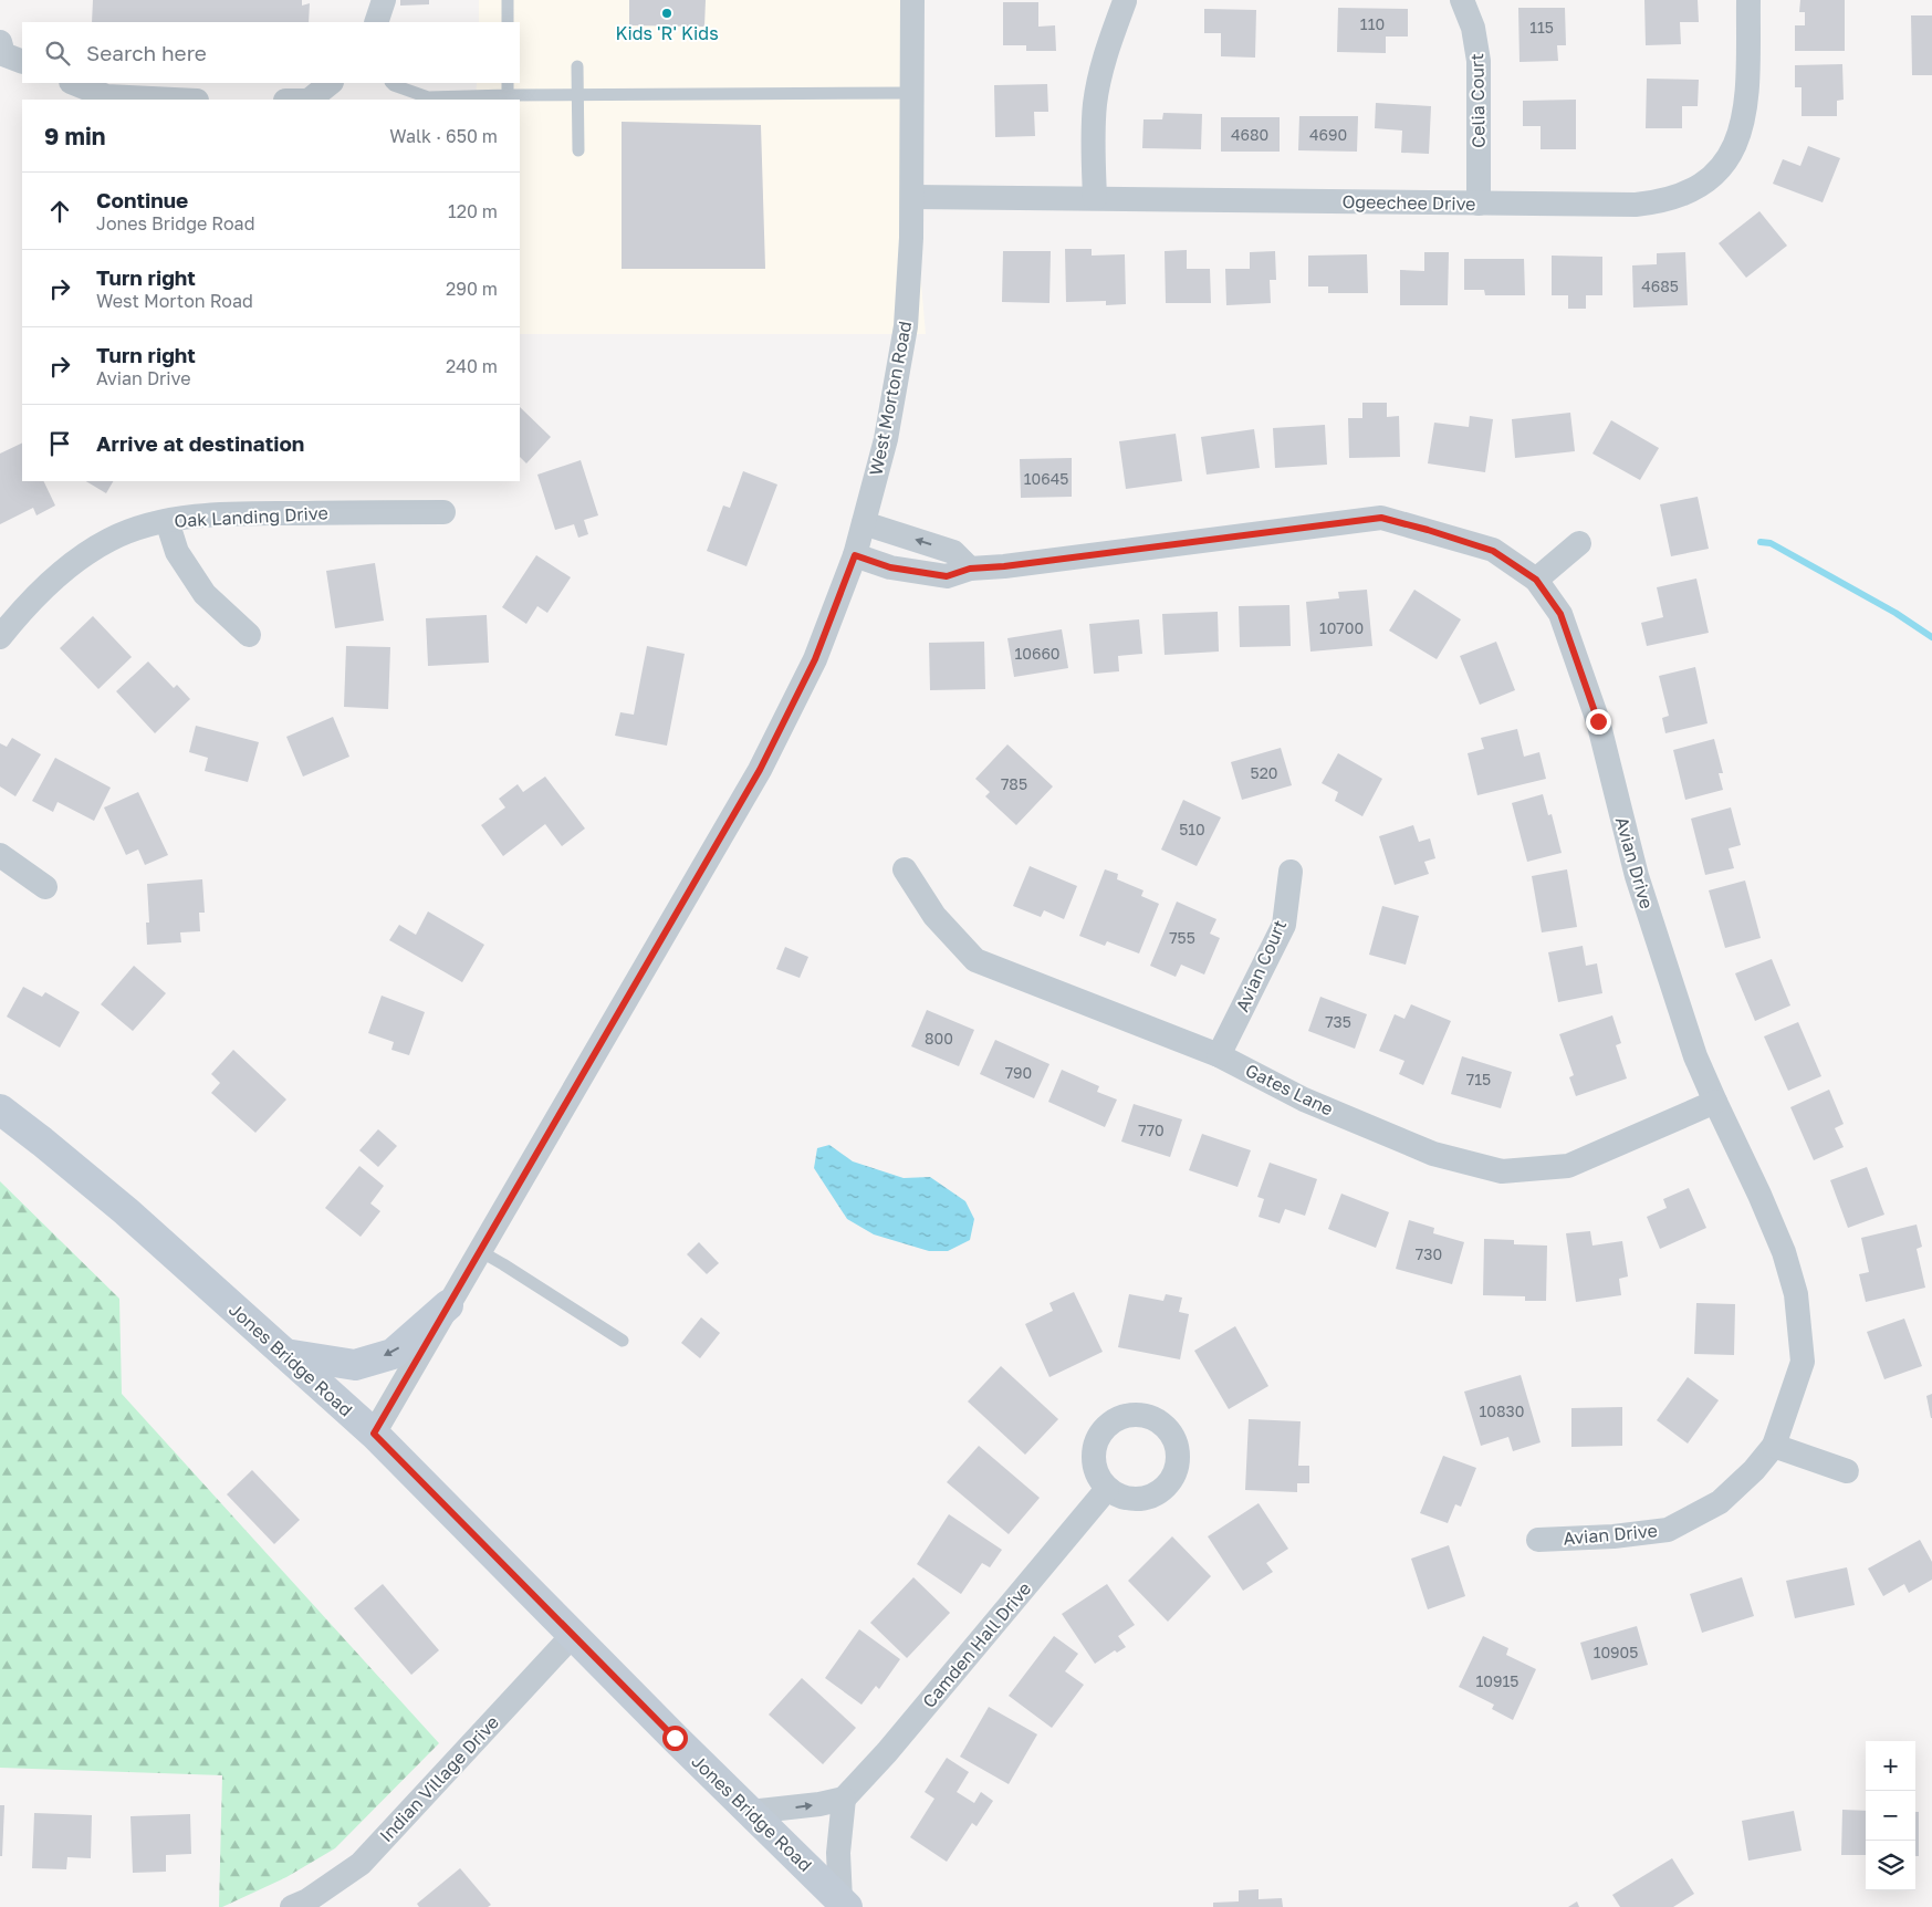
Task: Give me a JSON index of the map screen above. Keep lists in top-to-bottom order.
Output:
{
  "streets": {
    "main road": ["Jones Bridge Road"],
    "street": [
      "Celia Court",
      "Ogeechee Drive",
      "West Morton Road",
      "Oak Landing Drive",
      "Avian Drive",
      "Avian Court",
      "Gates Lane",
      "Camden Hall Drive",
      "Indian Village Drive"
    ]
  },
  "crossings": [
    ["Celia Court", "Ogeechee Drive"],
    ["Ogeechee Drive", "West Morton Road"],
    ["West Morton Road", "Avian Drive"],
    ["West Morton Road", "Jones Bridge Road"],
    ["Avian Drive", "Gates Lane"],
    ["Avian Court", "Gates Lane"],
    ["Jones Bridge Road", "Indian Village Drive"]
  ],
  "places": ["Kids 'R' Kids"],
  "house_numbers": [
    "110",
    "115",
    "4680",
    "4690",
    "4685",
    "10645",
    "10700",
    "10660",
    "520",
    "785",
    "510",
    "755",
    "735",
    "800",
    "790",
    "715",
    "770",
    "730",
    "10830",
    "10905",
    "10915"
  ],
  "page": {
    "search": "Search here",
    "heading": ["9 min", "Walk · 650 m"],
    "list": [
      ["Continue", "Jones Bridge Road", "120 m"],
      ["Turn right", "West Morton Road", "290 m"],
      ["Turn right", "Avian Drive", "240 m"],
      "Arrive at destination"
    ],
    "map_buttons": ["+", "−"]
  }
}
